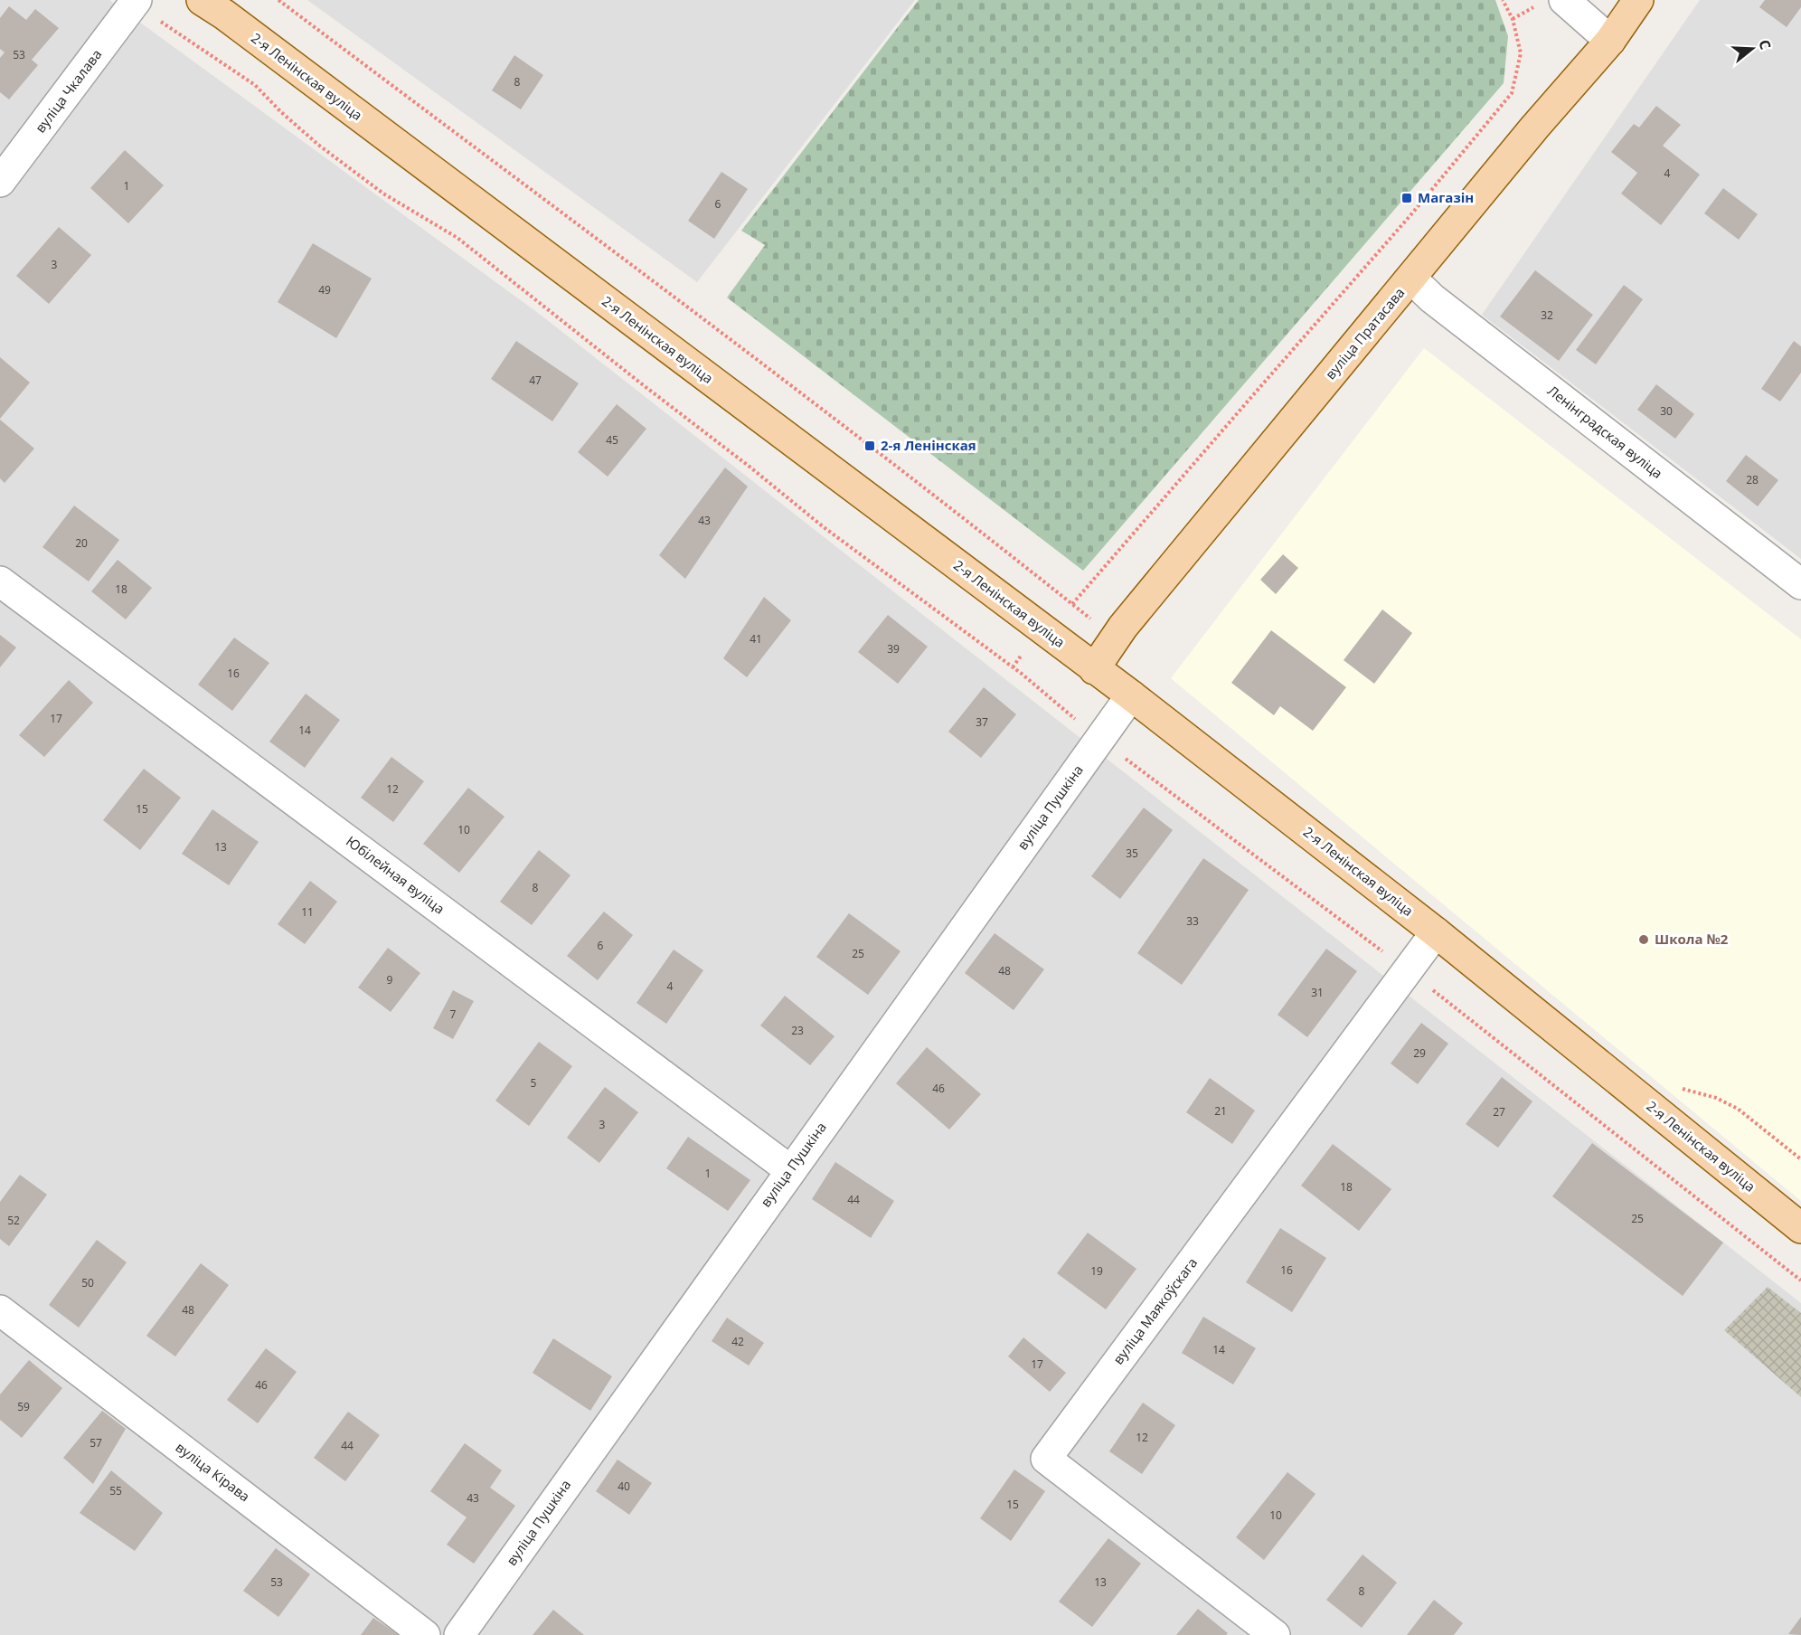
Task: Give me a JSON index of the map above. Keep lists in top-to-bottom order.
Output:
{
  "streets": {
    "main road": ["2-я Ленінская вуліца", "вуліца Пратасава"],
    "street": [
      "вуліца Чкалава",
      "Ленінградская вуліца",
      "вуліца Пушкіна",
      "Юбілейная вуліца",
      "вуліца Маякоўскага",
      "вуліца Кірава"
    ]
  },
  "crossings": [
    ["2-я Ленінская вуліца", "вуліца Пратасава"],
    ["2-я Ленінская вуліца", "вуліца Пушкіна"],
    ["2-я Ленінская вуліца", "вуліца Маякоўскага"],
    ["вуліца Пратасава", "Ленінградская вуліца"],
    ["вуліца Пушкіна", "Юбілейная вуліца"]
  ],
  "places": {
    "transit": ["Магазін", "2-я Ленінская"],
    "other": ["Школа №2"]
  },
  "house_numbers": [
    "53",
    "8",
    "4",
    "1",
    "6",
    "3",
    "49",
    "32",
    "47",
    "30",
    "45",
    "28",
    "43",
    "20",
    "18",
    "41",
    "39",
    "16",
    "17",
    "37",
    "14",
    "12",
    "15",
    "10",
    "13",
    "35",
    "8",
    "11",
    "33",
    "6",
    "25",
    "48",
    "9",
    "4",
    "31",
    "7",
    "23",
    "29",
    "5",
    "46",
    "21",
    "27",
    "3",
    "1",
    "18",
    "44",
    "25",
    "52",
    "16",
    "19",
    "50",
    "48",
    "42",
    "14",
    "17",
    "46",
    "59",
    "12",
    "57",
    "44",
    "40",
    "55",
    "43",
    "15",
    "10",
    "53",
    "13",
    "8"
  ],
  "north": "right"
}
